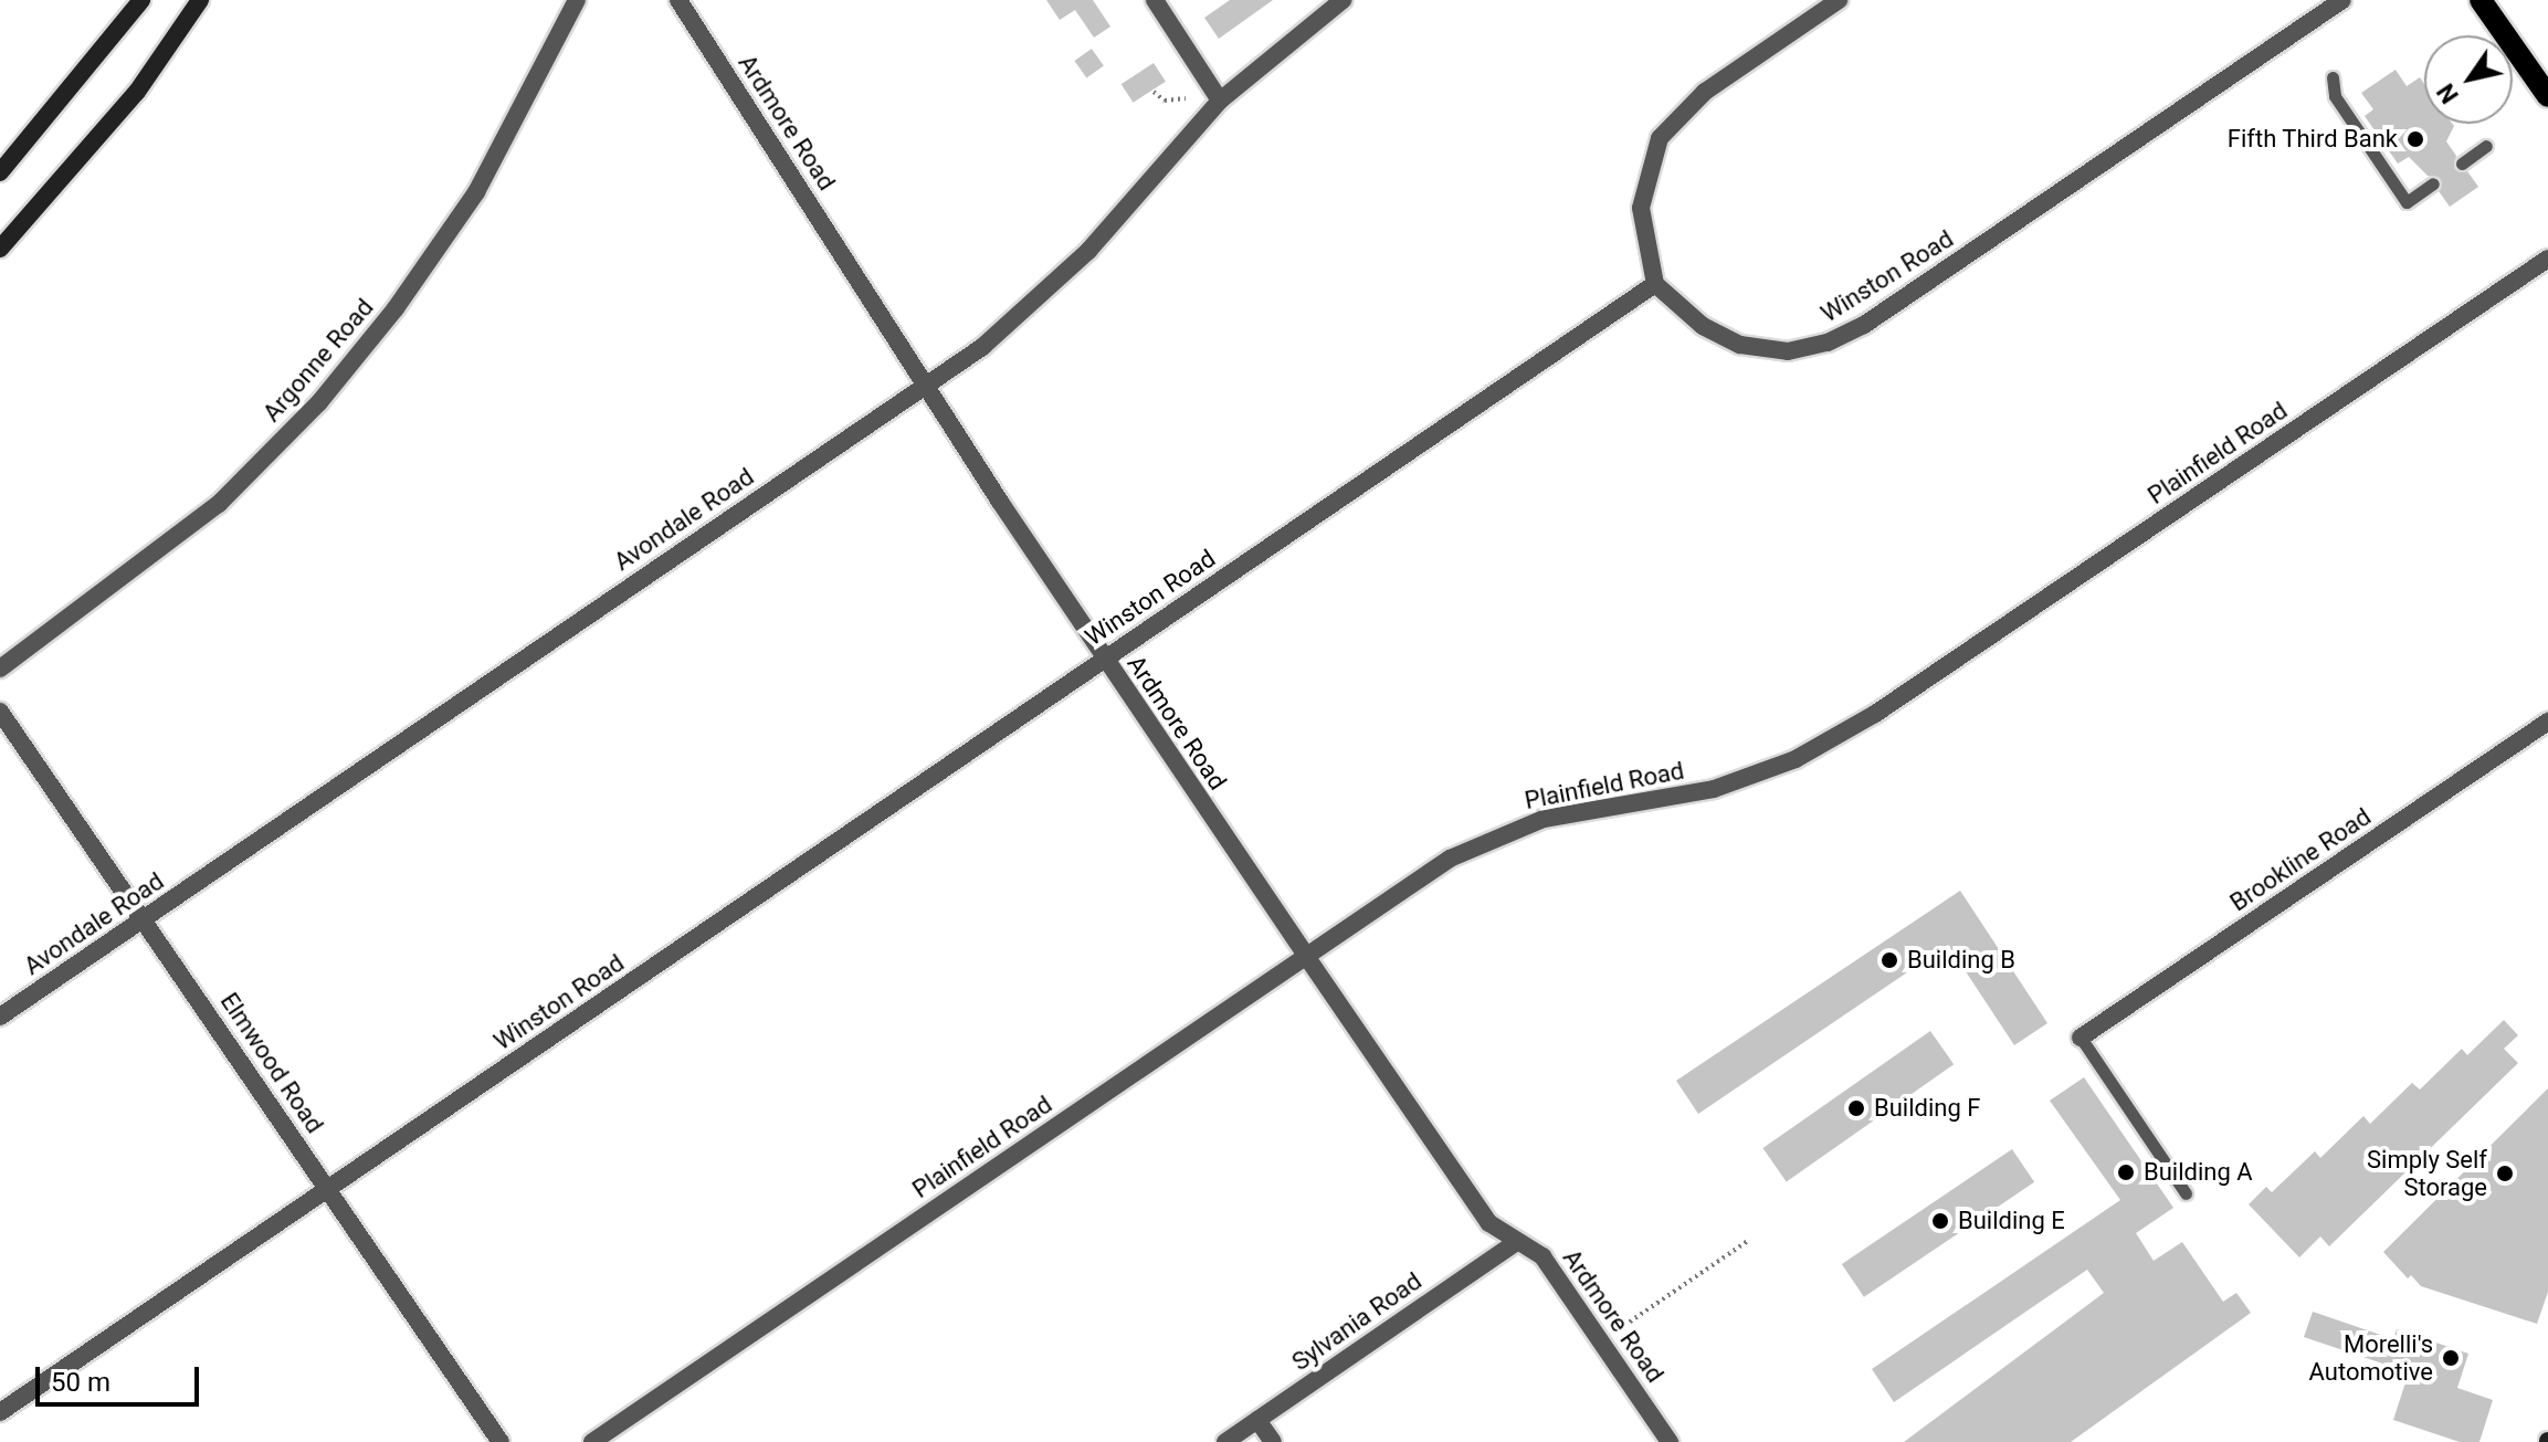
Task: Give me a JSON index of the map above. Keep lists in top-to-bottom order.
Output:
{
  "streets": {
    "street": [
      "Ardmore Road",
      "Winston Road",
      "Argonne Road",
      "Plainfield Road",
      "Avondale Road",
      "Brookline Road",
      "Elmwood Road",
      "Sylvania Road"
    ]
  },
  "crossings": [
    ["Ardmore Road", "Winston Road"],
    ["Ardmore Road", "Plainfield Road"],
    ["Ardmore Road", "Avondale Road"],
    ["Ardmore Road", "Sylvania Road"],
    ["Winston Road", "Elmwood Road"],
    ["Avondale Road", "Elmwood Road"]
  ],
  "places": [
    "Fifth Third Bank",
    "Building B",
    "Building F",
    "Building A",
    "Simply Self Storage",
    "Building E",
    "Morelli's Automotive"
  ],
  "scale_bar": "50 m",
  "north": "bottom left"
}
